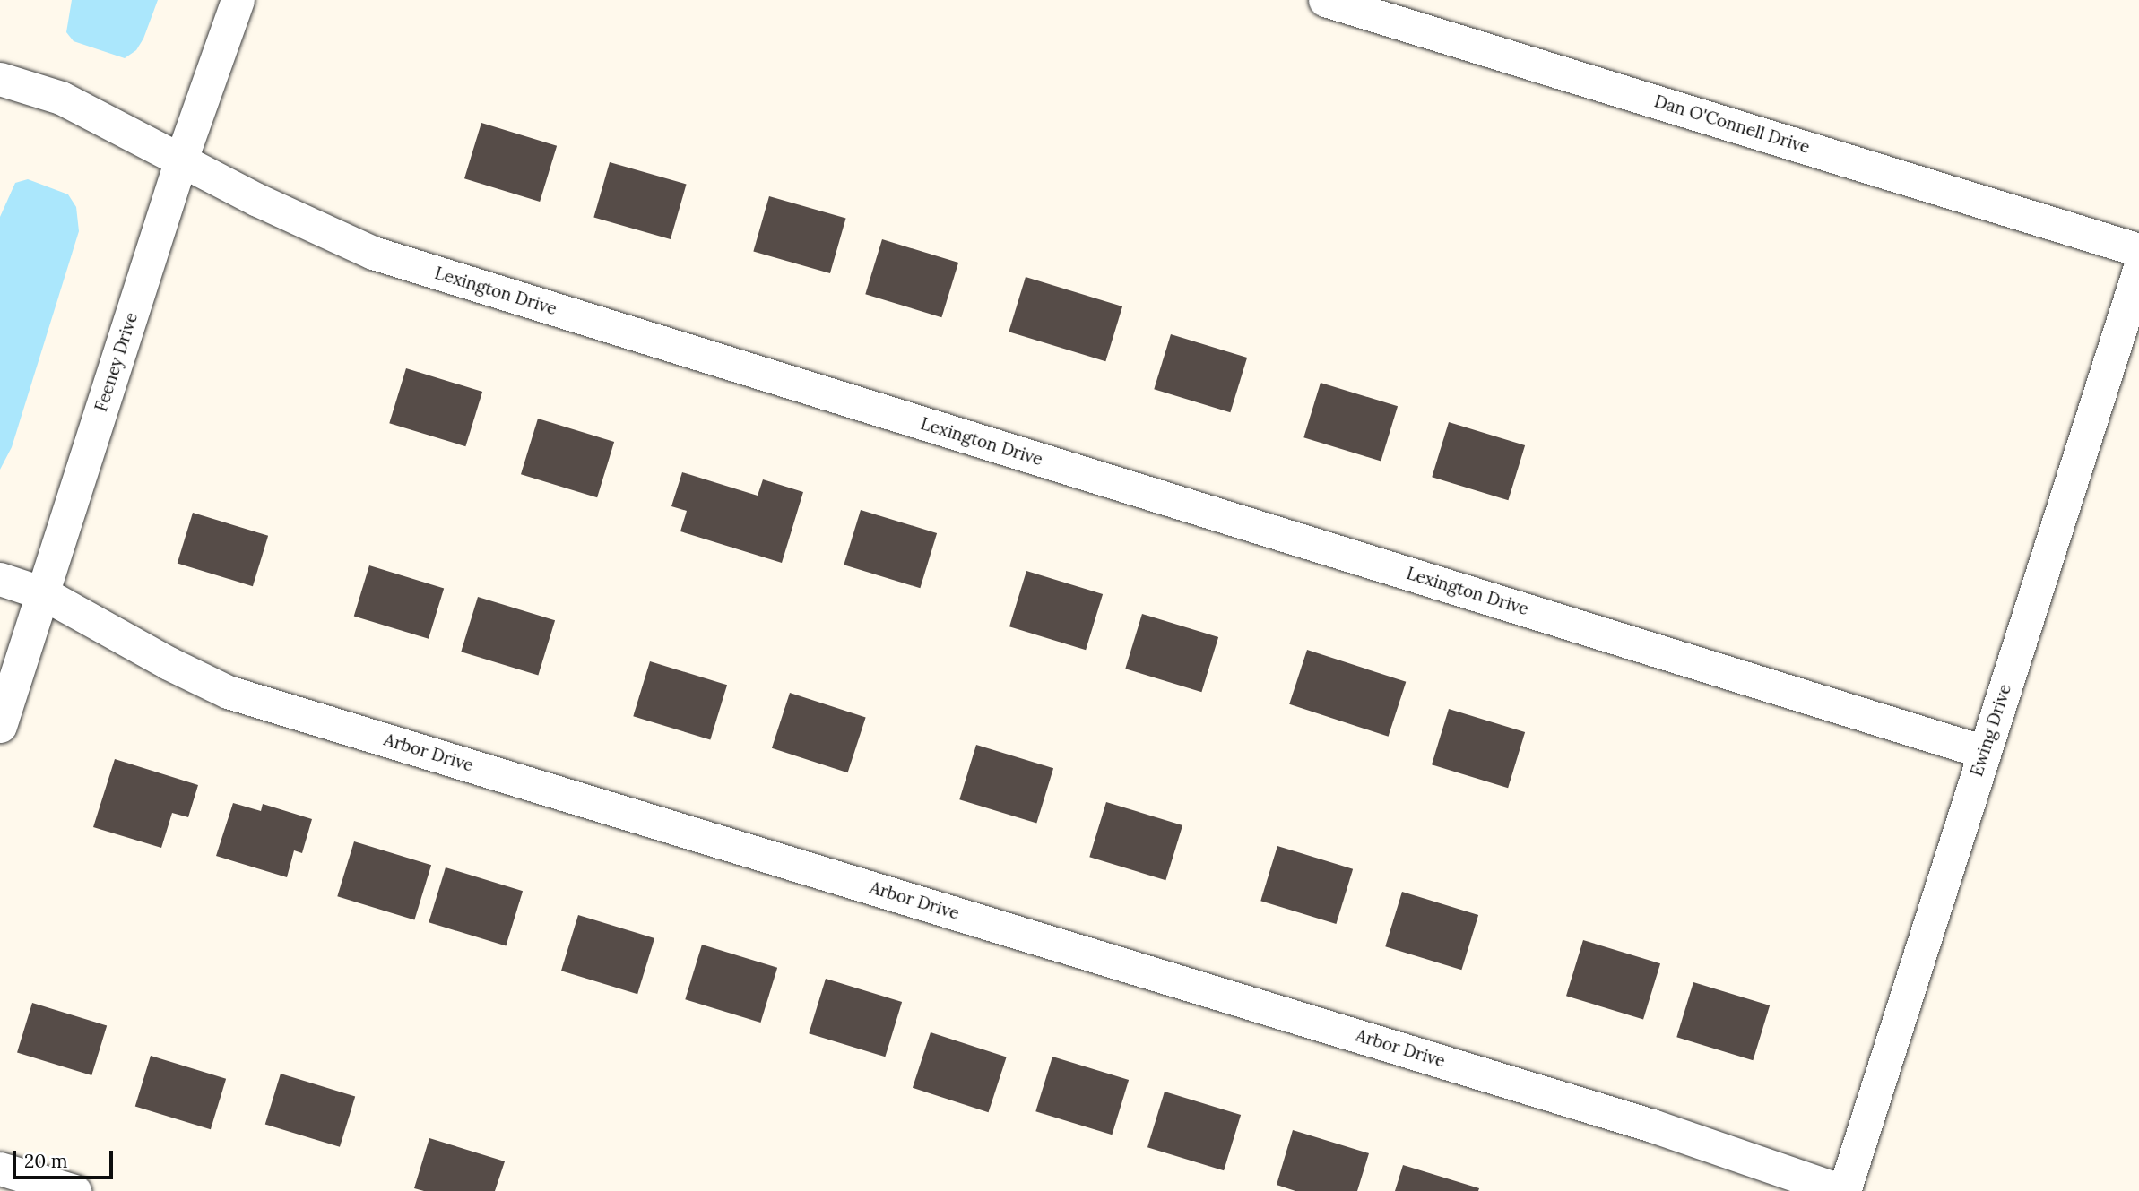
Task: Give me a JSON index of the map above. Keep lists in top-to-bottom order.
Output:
{
  "streets": {
    "street": [
      "Dan O'Connell Drive",
      "Lexington Drive",
      "Feeney Drive",
      "Ewing Drive",
      "Arbor Drive"
    ]
  },
  "crossings": [
    ["Lexington Drive", "Feeney Drive"],
    ["Lexington Drive", "Ewing Drive"],
    ["Feeney Drive", "Arbor Drive"],
    ["Ewing Drive", "Arbor Drive"]
  ],
  "scale_bar": "20 m"
}
